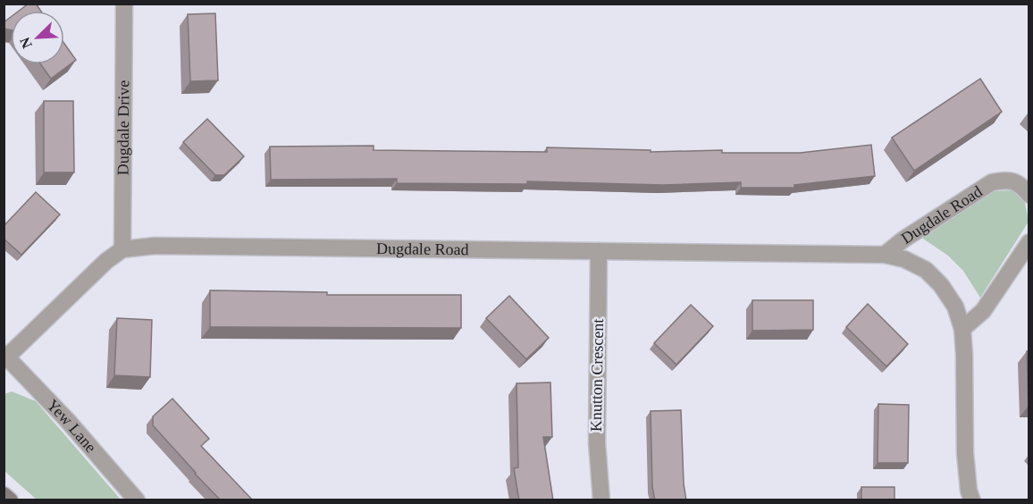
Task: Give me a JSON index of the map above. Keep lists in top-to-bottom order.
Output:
{
  "streets": {
    "street": [
      "Dugdale Drive",
      "Dugdale Road",
      "Knutton Crescent",
      "Yew Lane"
    ]
  },
  "crossings": [
    ["Dugdale Drive", "Dugdale Road"],
    ["Dugdale Road", "Knutton Crescent"]
  ],
  "north": "bottom left"
}
